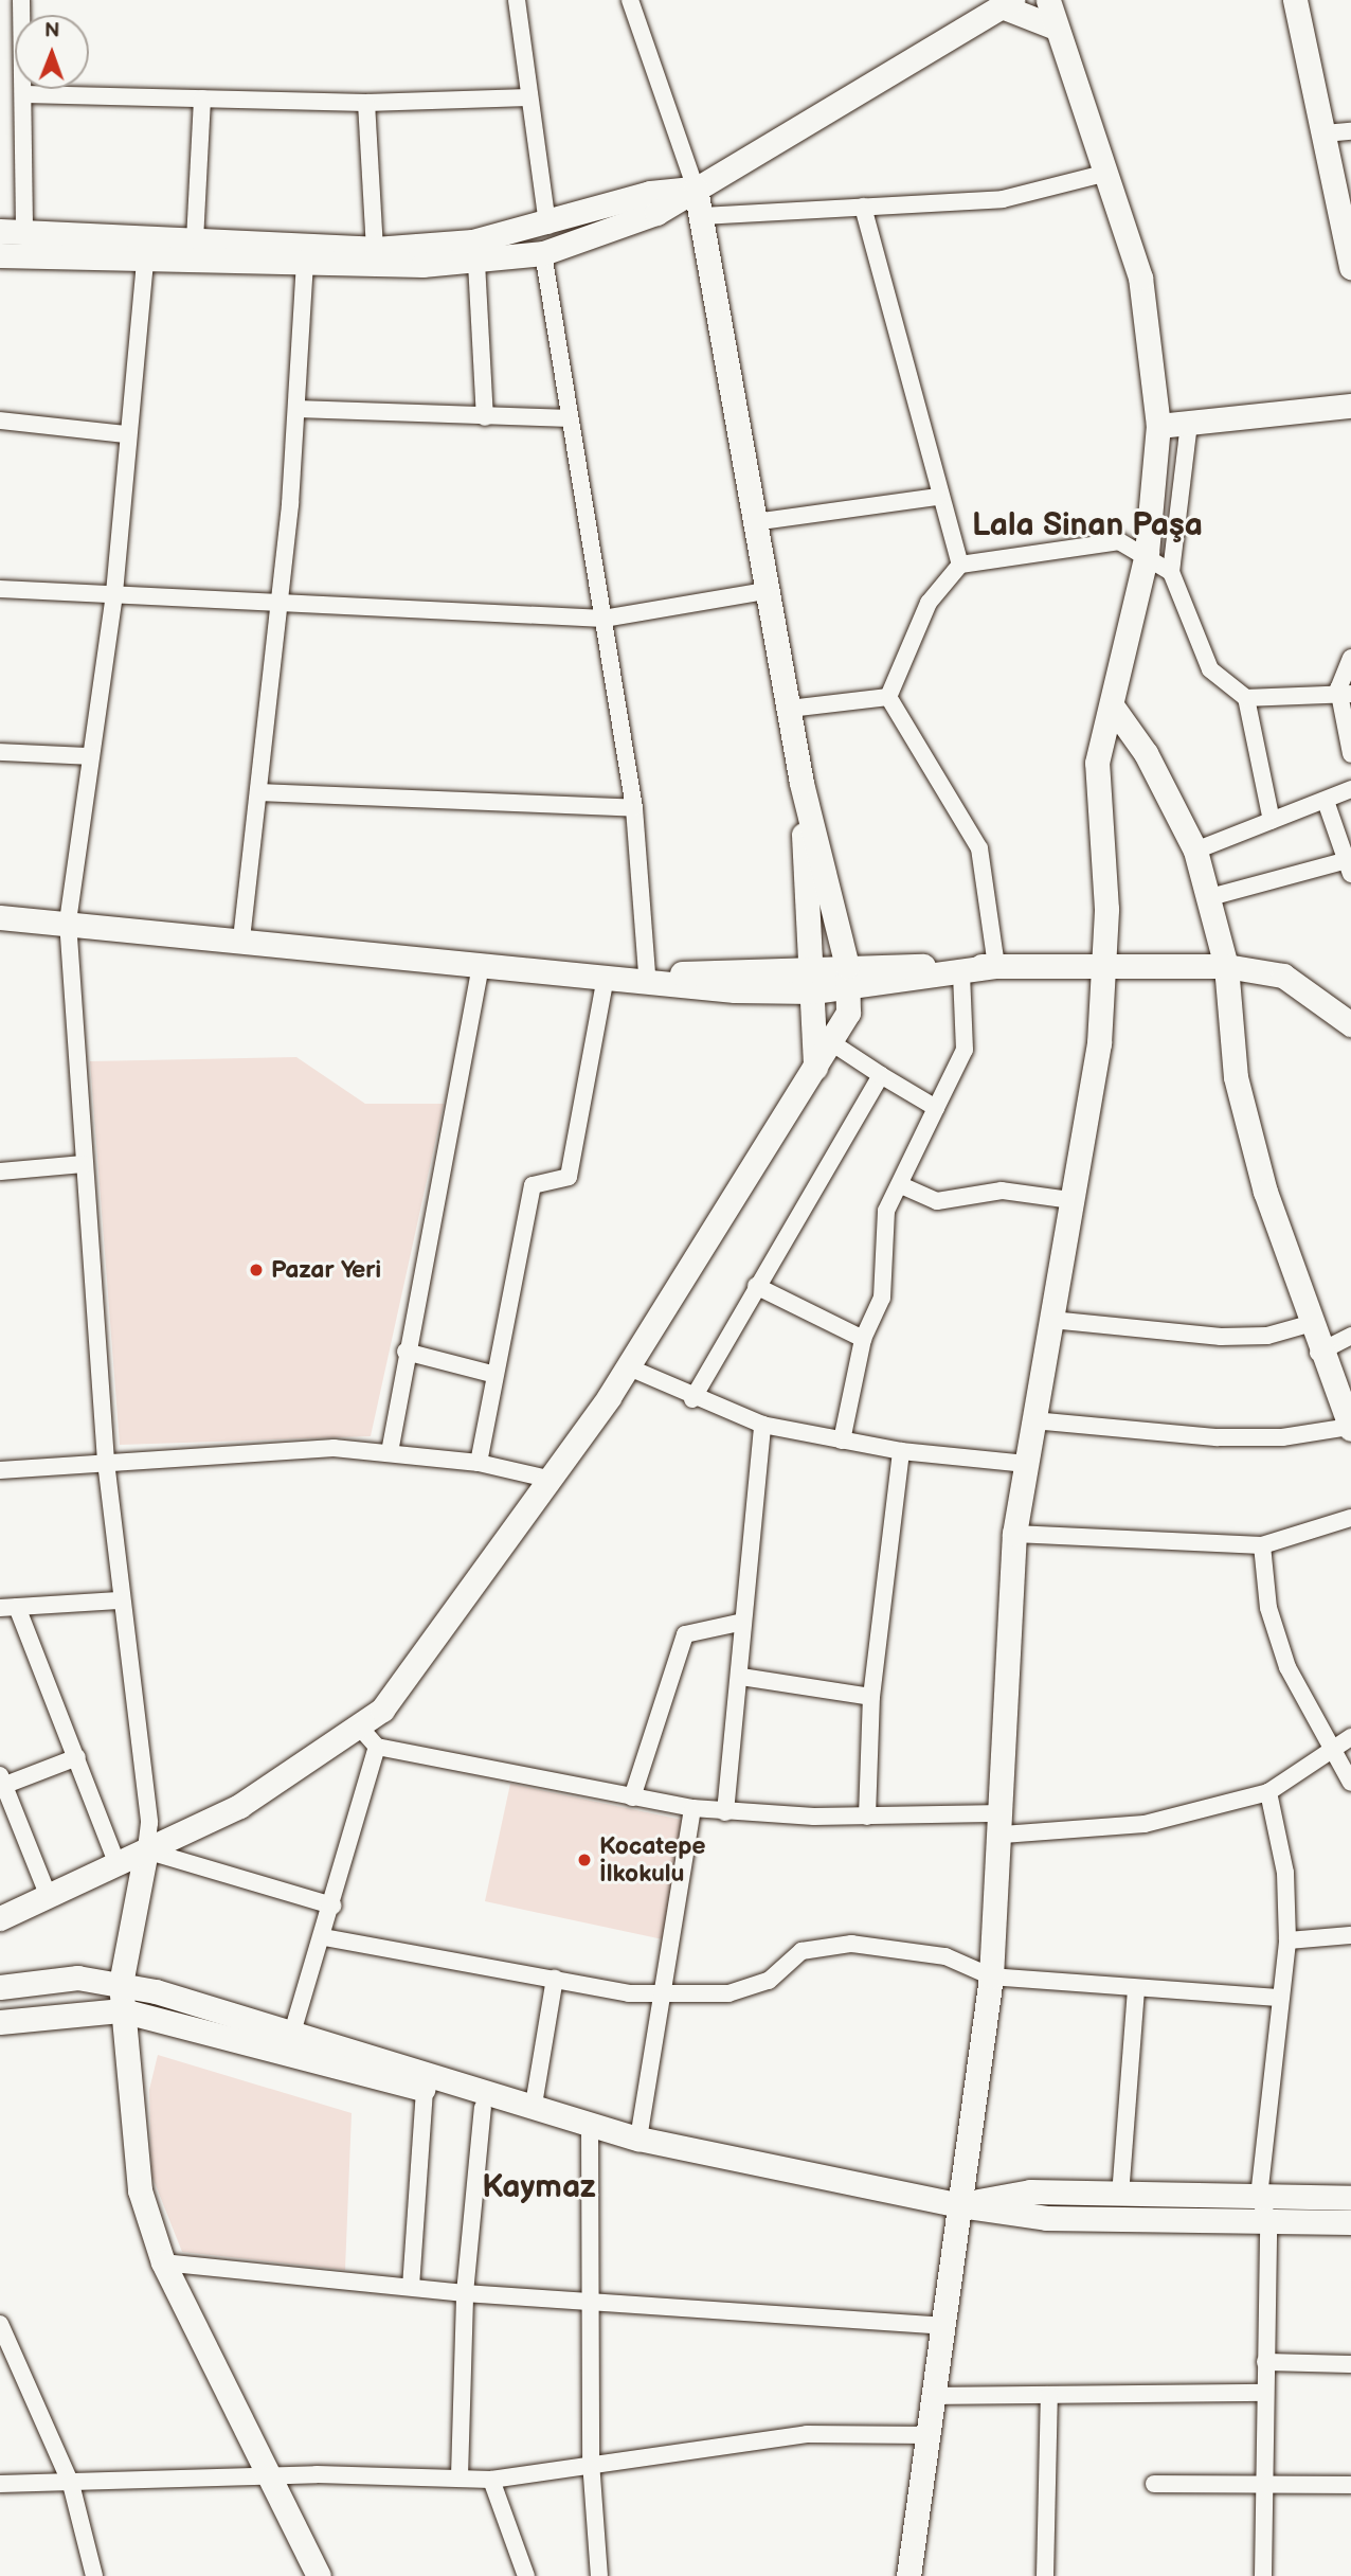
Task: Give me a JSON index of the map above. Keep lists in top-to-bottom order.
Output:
{
  "districts": ["Lala Sinan Paşa", "Kaymaz"],
  "places": ["Pazar Yeri", "Kocatepe İlkokulu"],
  "north": "top"
}
